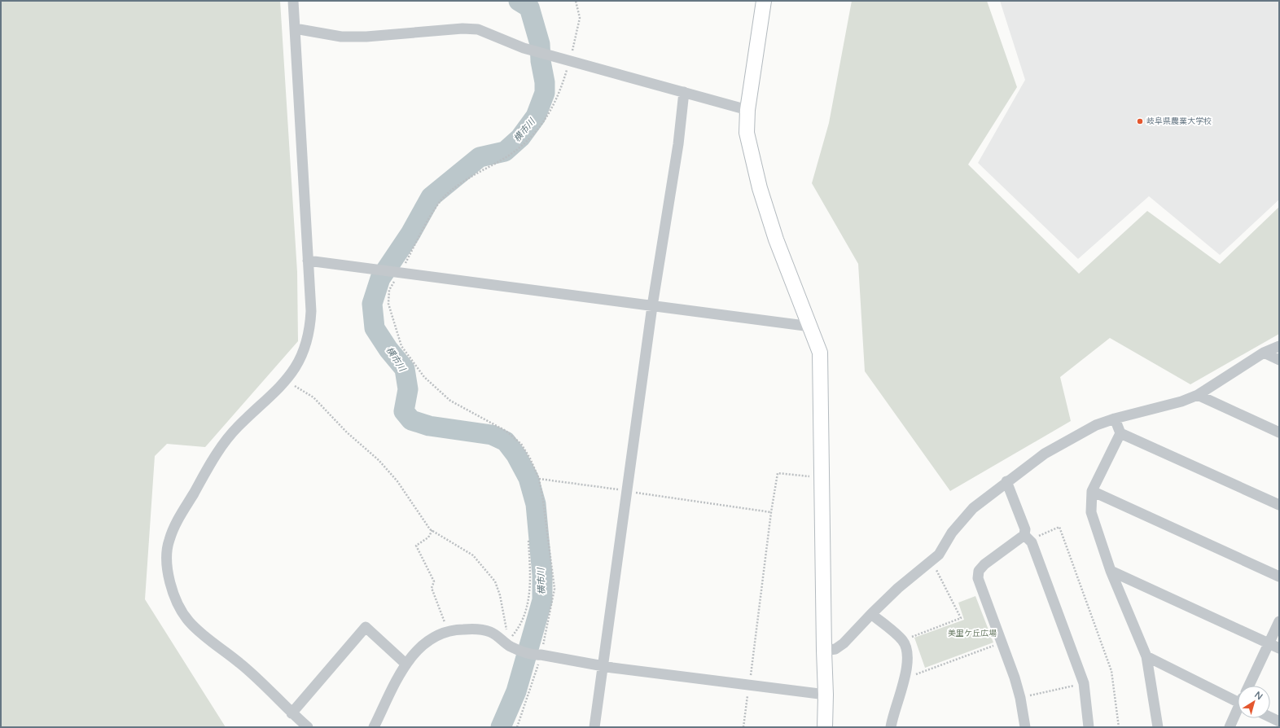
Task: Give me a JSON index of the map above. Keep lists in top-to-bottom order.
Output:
{
  "water": ["横市川"],
  "parks": ["美里ケ丘広場"],
  "places": ["岐阜県農業大学校"],
  "north": "top right"
}
